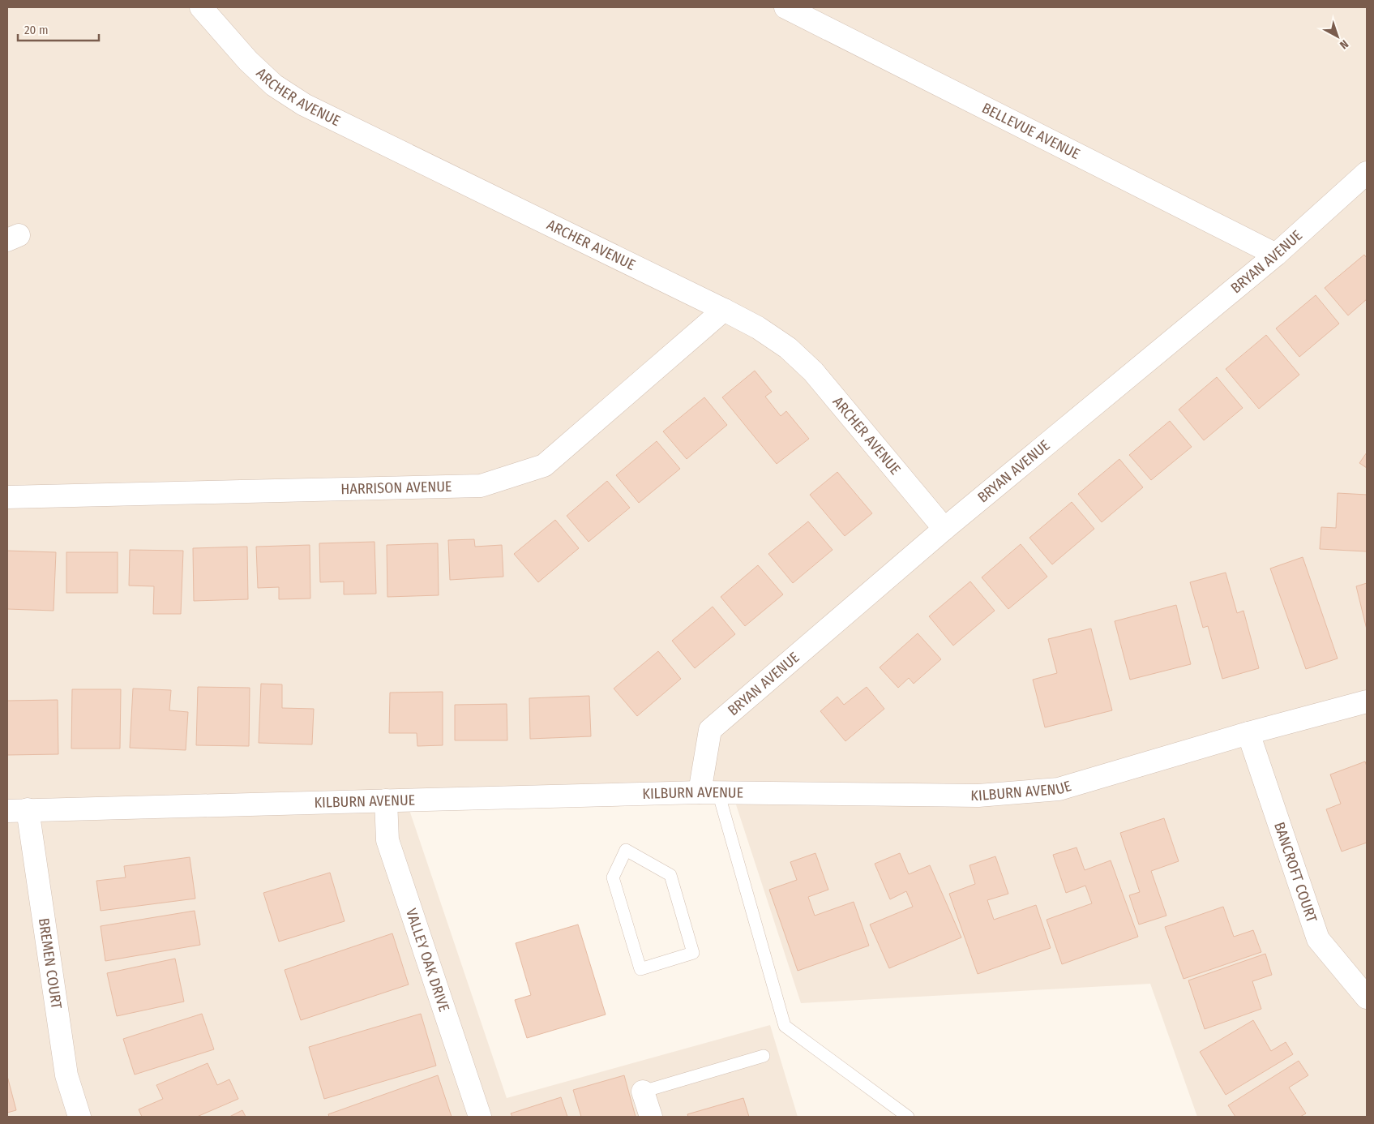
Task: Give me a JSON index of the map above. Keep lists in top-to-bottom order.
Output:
{
  "streets": {
    "street": [
      "ARCHER AVENUE",
      "BELLEVUE AVENUE",
      "BRYAN AVENUE",
      "HARRISON AVENUE",
      "KILBURN AVENUE",
      "BANCROFT COURT",
      "VALLEY OAK DRIVE",
      "BREMEN COURT"
    ]
  },
  "crossings": [
    ["ARCHER AVENUE", "BRYAN AVENUE"],
    ["ARCHER AVENUE", "HARRISON AVENUE"],
    ["BELLEVUE AVENUE", "BRYAN AVENUE"],
    ["BRYAN AVENUE", "KILBURN AVENUE"],
    ["KILBURN AVENUE", "BANCROFT COURT"],
    ["KILBURN AVENUE", "VALLEY OAK DRIVE"],
    ["KILBURN AVENUE", "BREMEN COURT"]
  ],
  "scale_bar": "20 m",
  "north": "bottom right"
}
